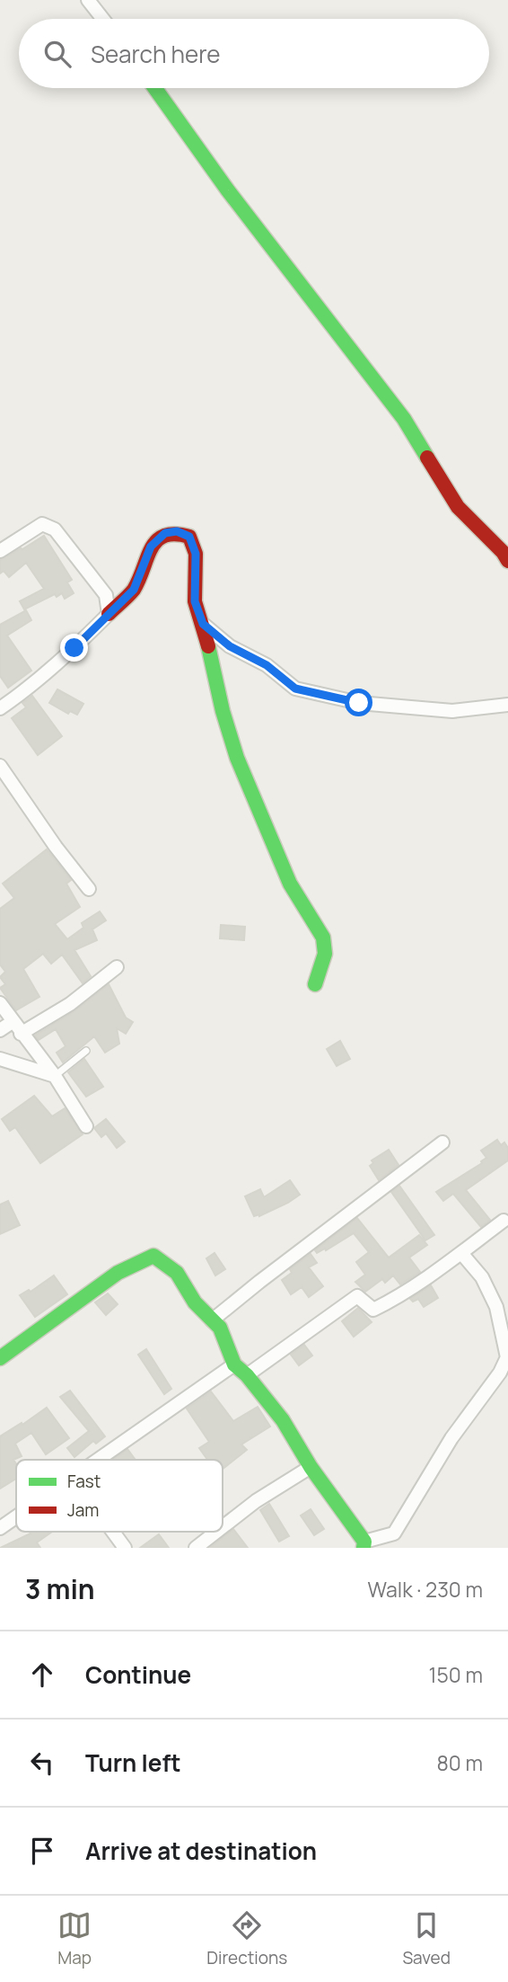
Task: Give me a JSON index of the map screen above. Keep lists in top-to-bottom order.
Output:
{
  "legend": ["Fast", "Jam"],
  "page": {
    "search": "Search here",
    "heading": ["3 min", "Walk · 230 m"],
    "list": [
      ["Continue", "150 m"],
      ["Turn left", "80 m"],
      "Arrive at destination"
    ],
    "nav": ["Map", "Directions", "Saved"]
  }
}
